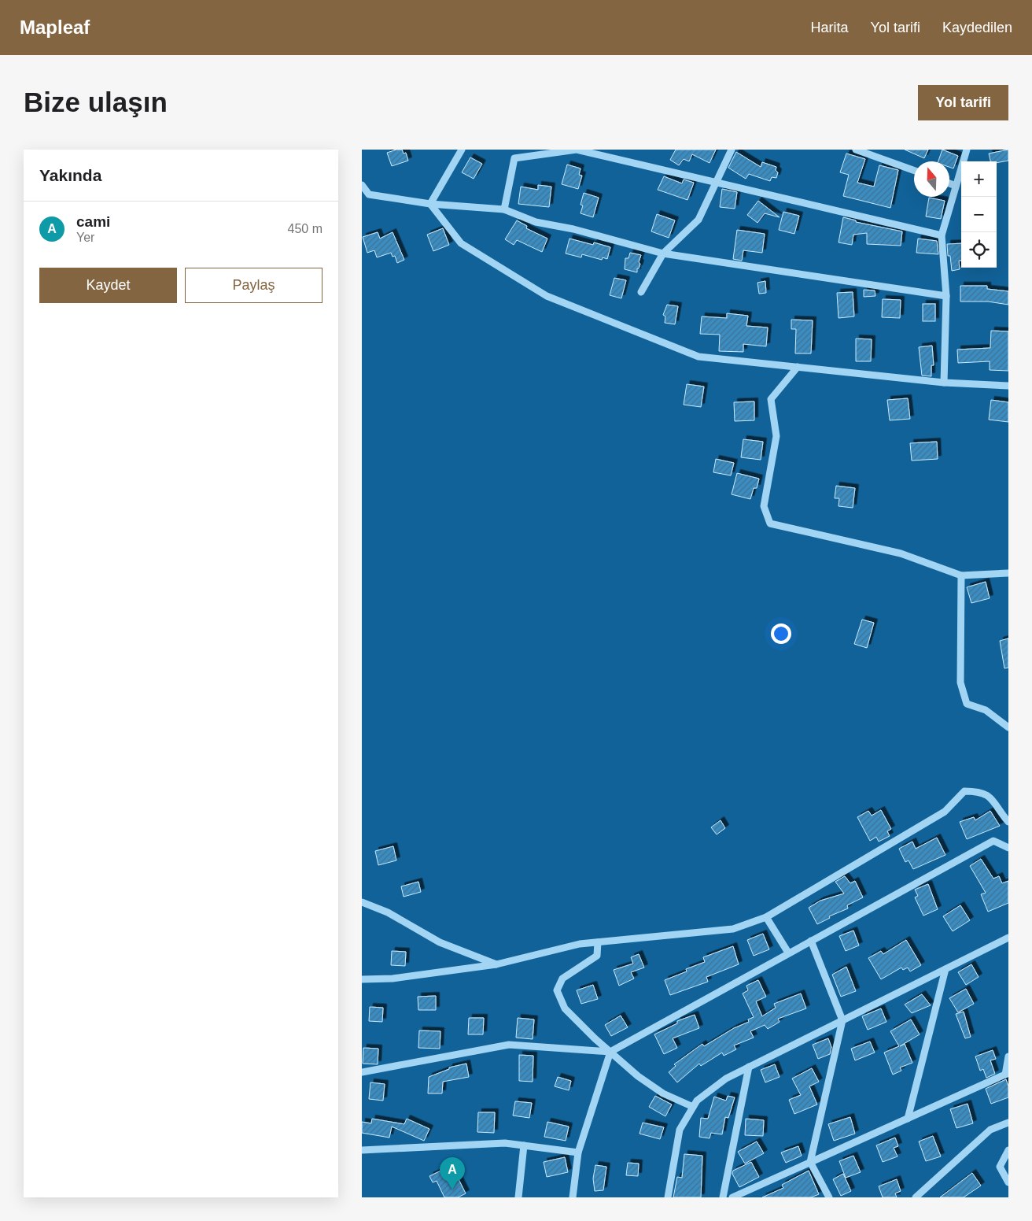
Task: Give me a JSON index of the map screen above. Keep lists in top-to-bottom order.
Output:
{
  "north": "top",
  "page": {
    "header": "Mapleaf",
    "nav": ["Harita", "Yol tarifi", "Kaydedilen"],
    "buttons": [
      "Yol tarifi",
      ["Kaydet", "Paylaş"]
    ],
    "title": "Bize ulaşın",
    "heading": "Yakında",
    "map_buttons": ["+", "−"],
    "list": [
      {
        "mark": "A",
        "name": "cami",
        "note": "Yer",
        "value": "450 m"
      }
    ],
    "pins": "A"
  }
}
